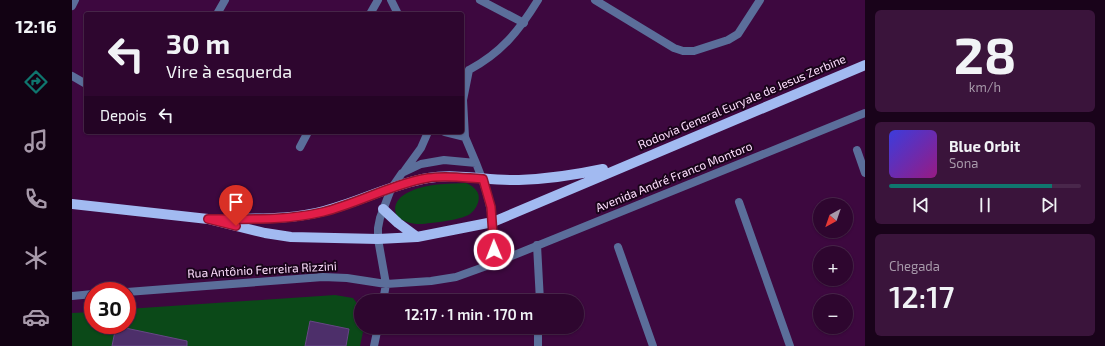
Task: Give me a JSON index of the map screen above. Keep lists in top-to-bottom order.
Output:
{
  "streets": {
    "main road": ["Rodovia General Euryale de Jesus Zerbine"],
    "street": ["Avenida André Franco Montoro", "Rua Antônio Ferreira Rizzini"]
  },
  "crossings": [
    ["Avenida André Franco Montoro", "Rua Antônio Ferreira Rizzini"]
  ],
  "north": "bottom left",
  "page": {
    "tabs": "12:16",
    "tile": [
      ["28", "km/h"],
      ["Chegada", "12:17"]
    ],
    "turn": ["30 m", "Vire à esquerda"],
    "then": "Depois",
    "song": ["Blue Orbit", "Sona"],
    "map_buttons": ["+", "−"],
    "limit": "30",
    "trip": "12:17 · 1 min · 170 m"
  }
}
